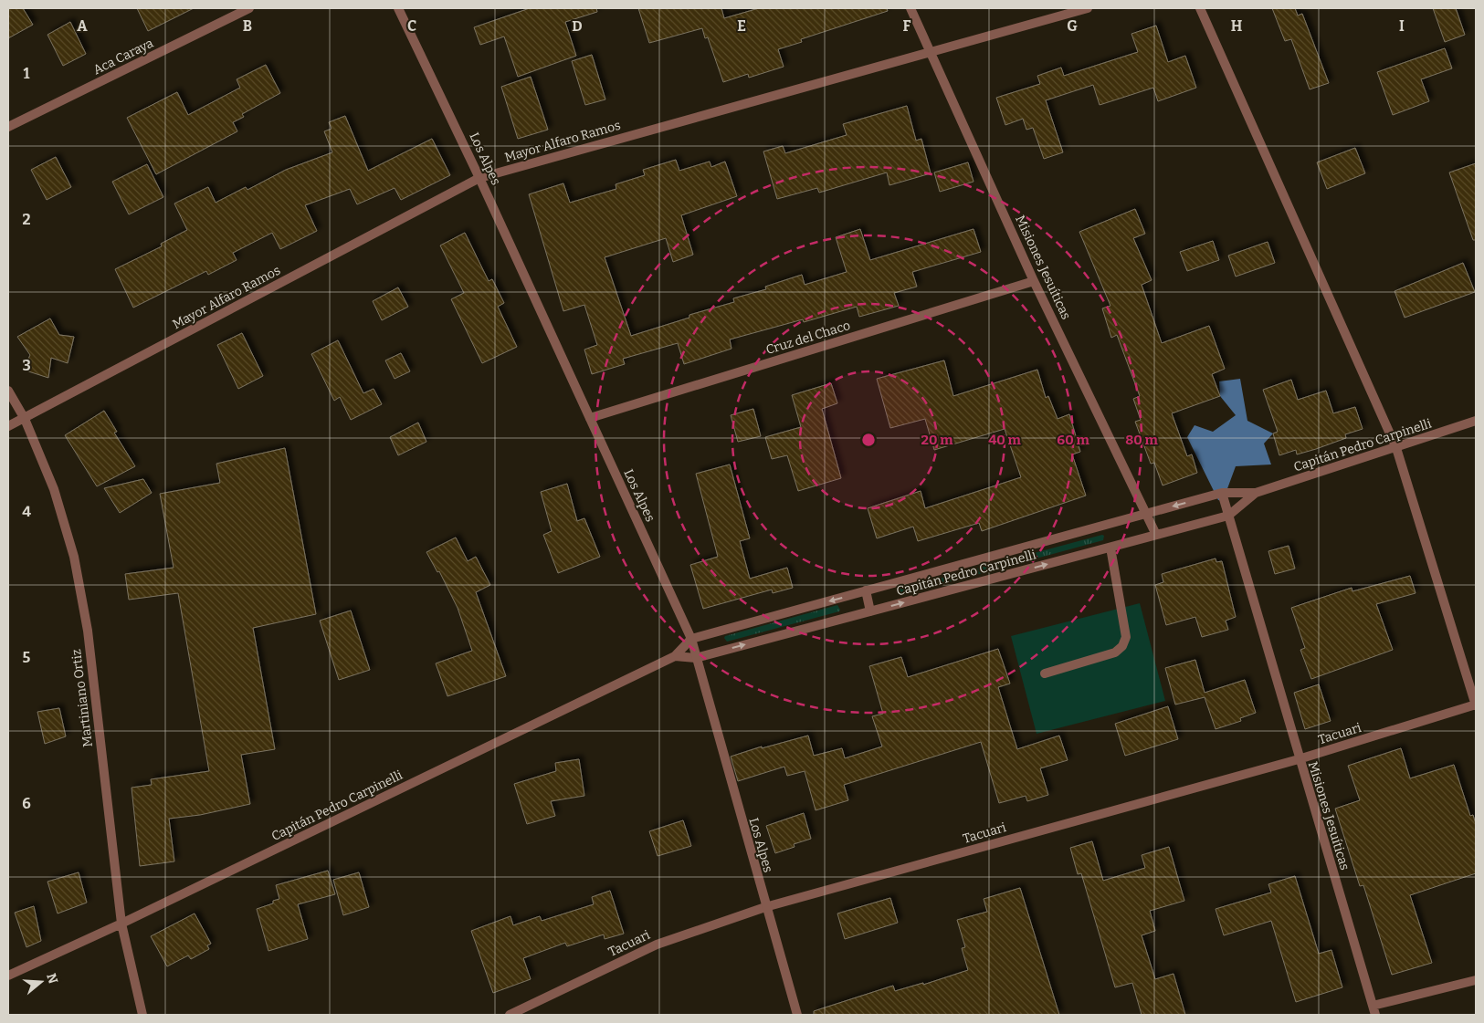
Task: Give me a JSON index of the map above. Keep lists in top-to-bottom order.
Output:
{
  "streets": {
    "street": [
      "Aca Caraya",
      "Mayor Alfaro Ramos",
      "Los Alpes",
      "Misiones Jesuíticas",
      "Cruz del Chaco",
      "Capitán Pedro Carpinelli",
      "Martiniano Ortiz",
      "Tacuari"
    ]
  },
  "crossings": [
    ["Mayor Alfaro Ramos", "Los Alpes"],
    ["Mayor Alfaro Ramos", "Misiones Jesuíticas"],
    ["Mayor Alfaro Ramos", "Martiniano Ortiz"],
    ["Los Alpes", "Cruz del Chaco"],
    ["Los Alpes", "Capitán Pedro Carpinelli"],
    ["Los Alpes", "Tacuari"],
    ["Misiones Jesuíticas", "Cruz del Chaco"],
    ["Misiones Jesuíticas", "Capitán Pedro Carpinelli"],
    ["Misiones Jesuíticas", "Tacuari"],
    ["Capitán Pedro Carpinelli", "Martiniano Ortiz"]
  ],
  "north": "right",
  "grid": {
    "columns": [
      "A",
      "B",
      "C",
      "D",
      "E",
      "F",
      "G",
      "H",
      "I"
    ],
    "rows": [
      "1",
      "2",
      "3",
      "4",
      "5",
      "6"
    ]
  },
  "rings": [
    "20 m",
    "40 m",
    "60 m",
    "80 m"
  ]
}
